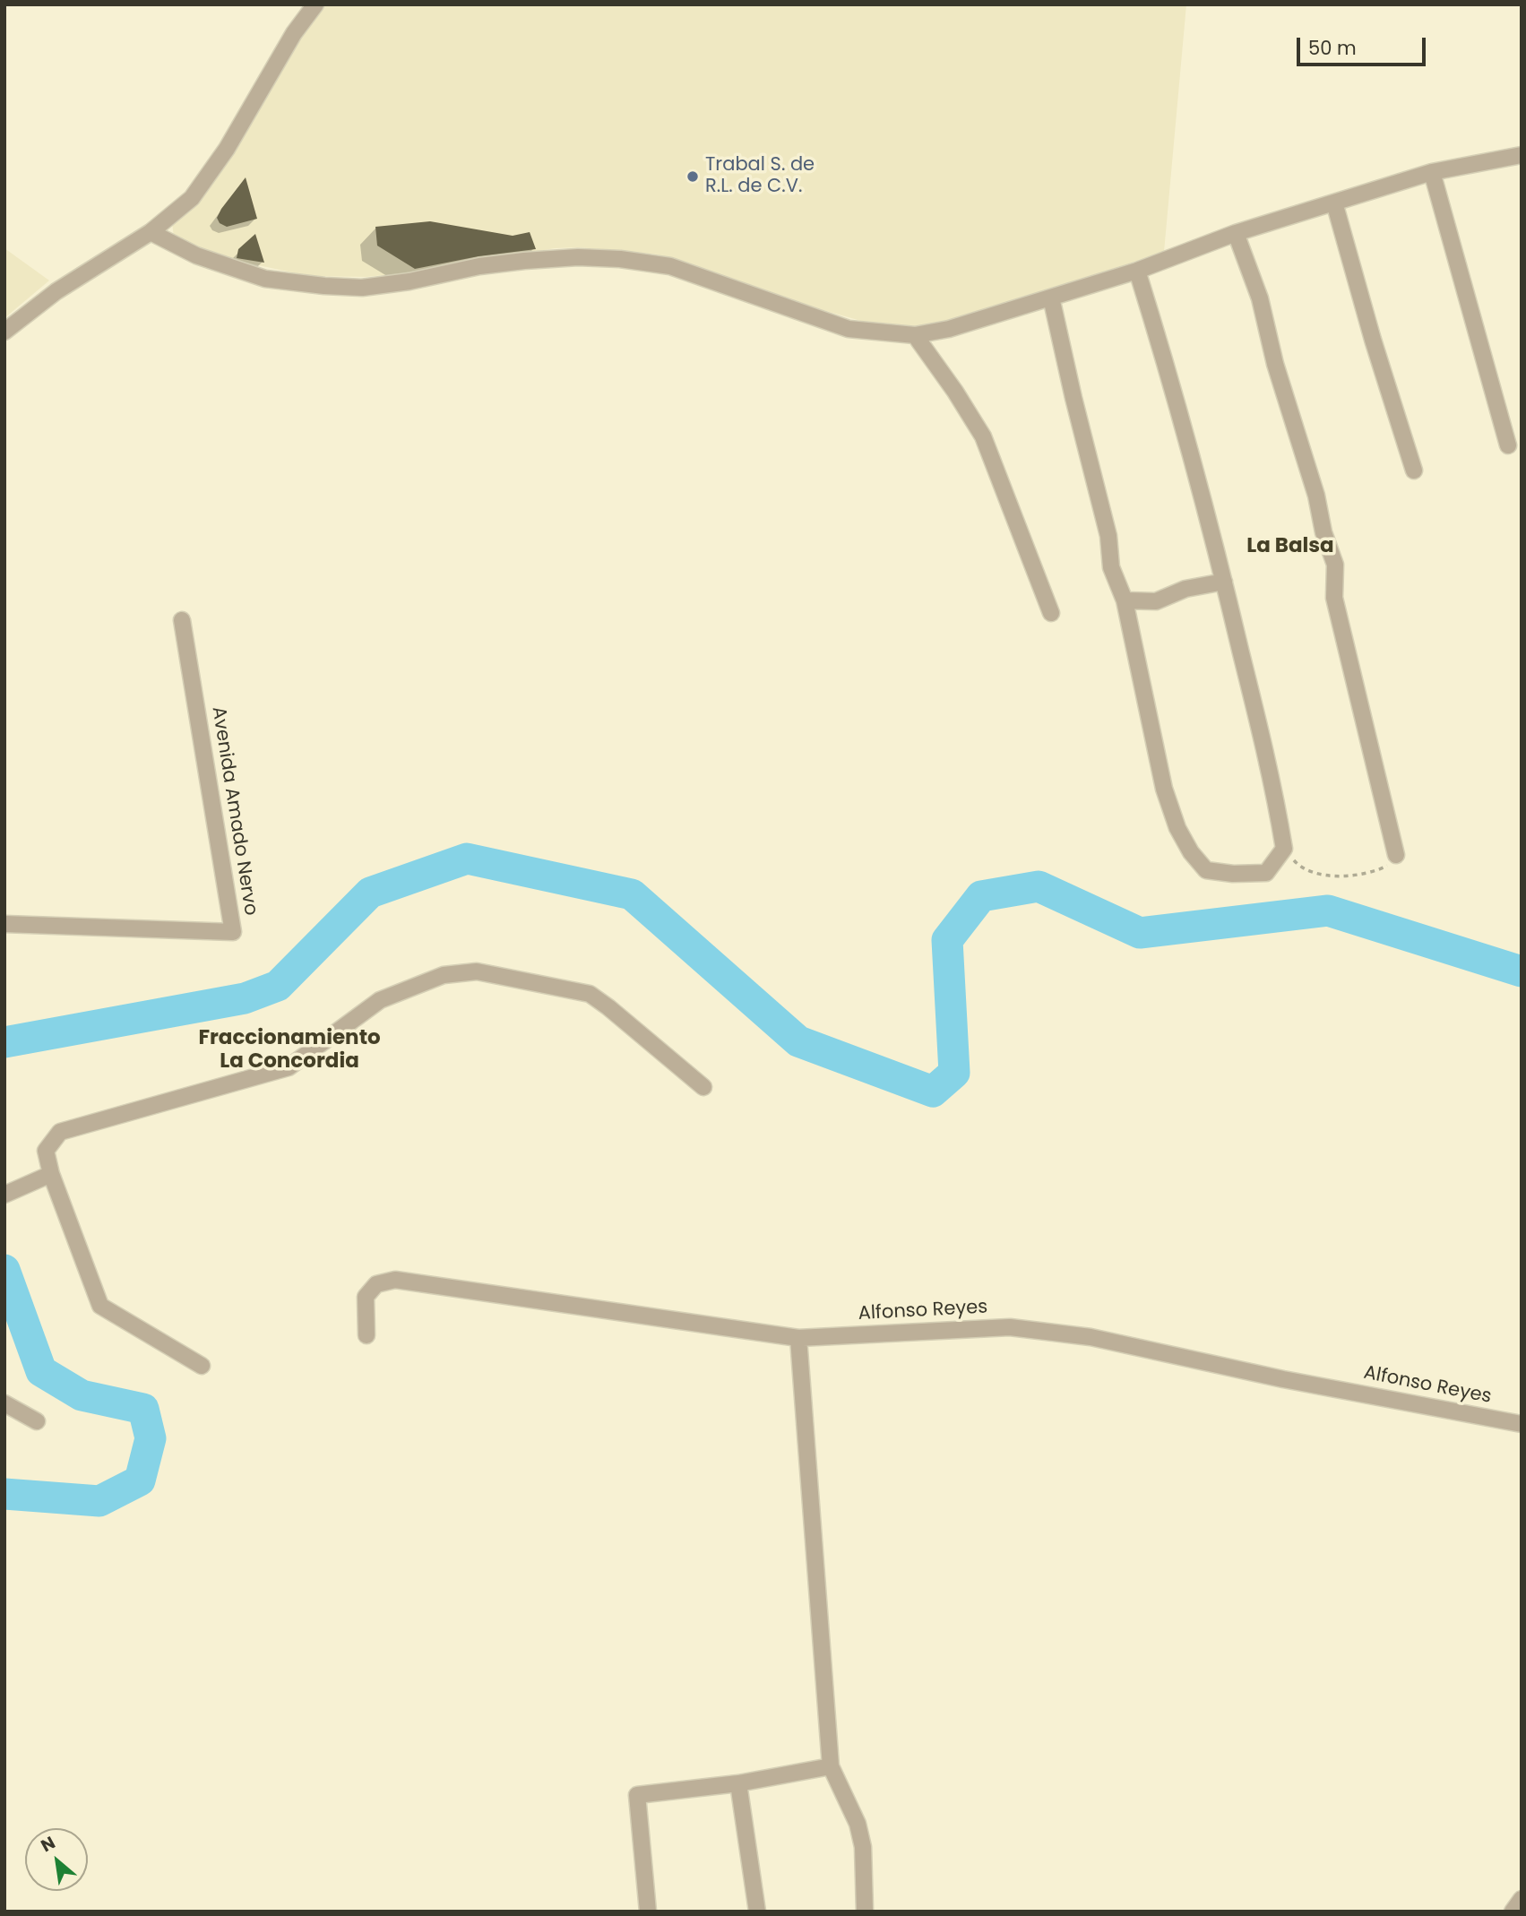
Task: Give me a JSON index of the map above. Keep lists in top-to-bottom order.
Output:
{
  "streets": {
    "street": ["Avenida Amado Nervo", "Alfonso Reyes"]
  },
  "districts": ["La Balsa", "Fraccionamiento La Concordia"],
  "places": ["Trabal S. de R.L. de C.V."],
  "scale_bar": "50 m",
  "north": "top left"
}
